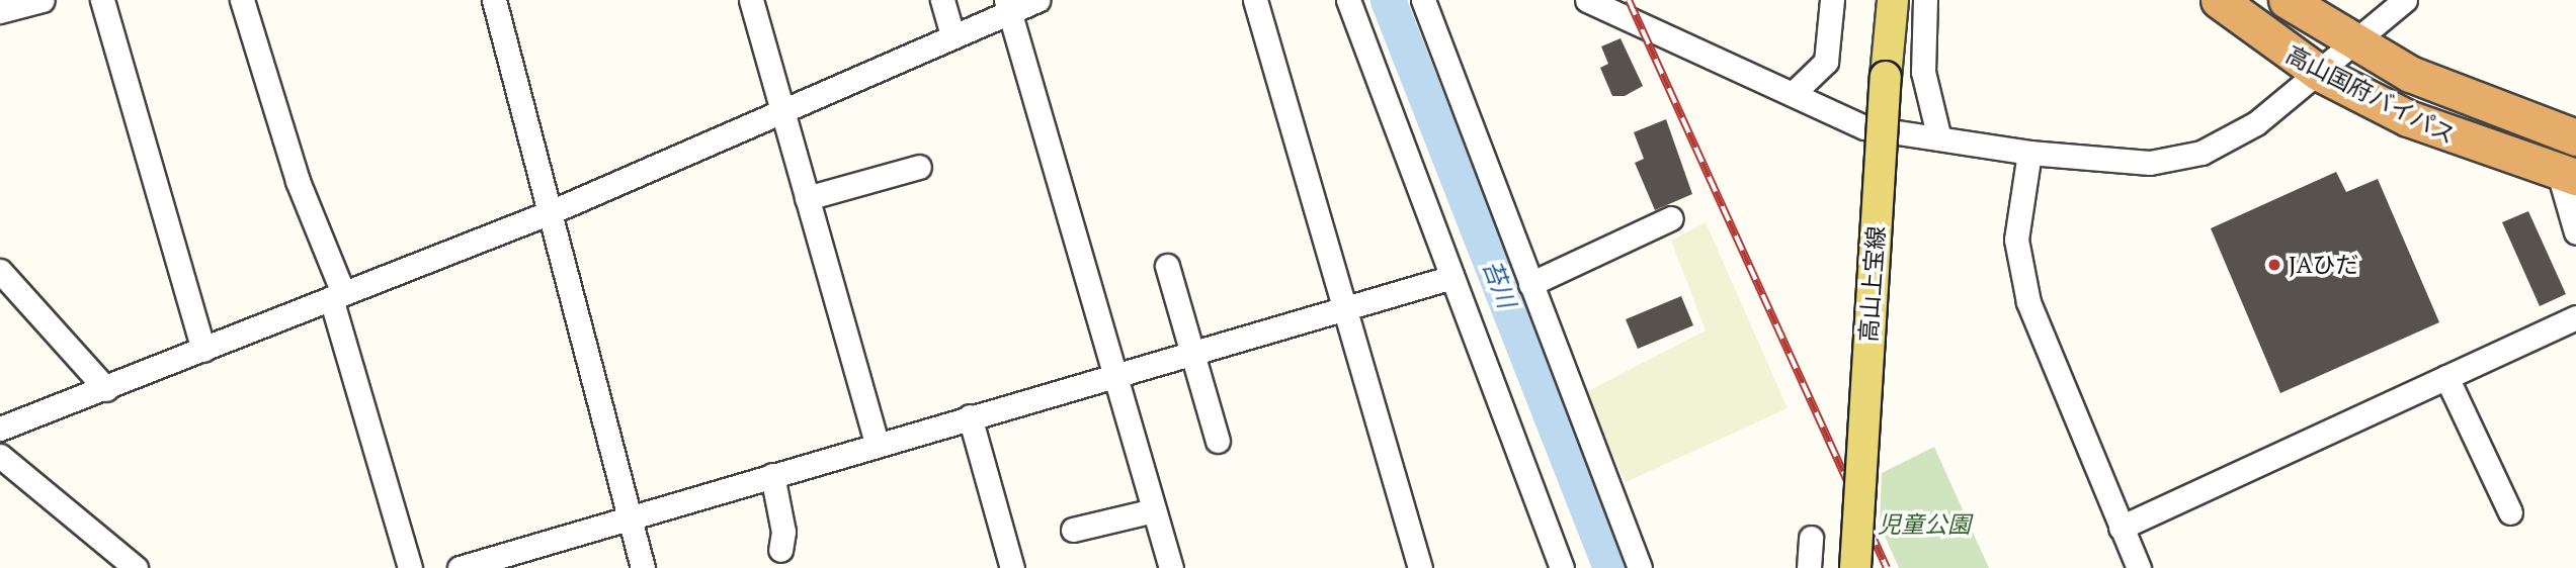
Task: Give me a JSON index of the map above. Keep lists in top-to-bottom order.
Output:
{
  "streets": {
    "highway": ["高山国府バイパス"],
    "main road": ["高山上宝線"]
  },
  "water": ["苔川"],
  "parks": ["児童公園"],
  "places": ["JAひだ"]
}
